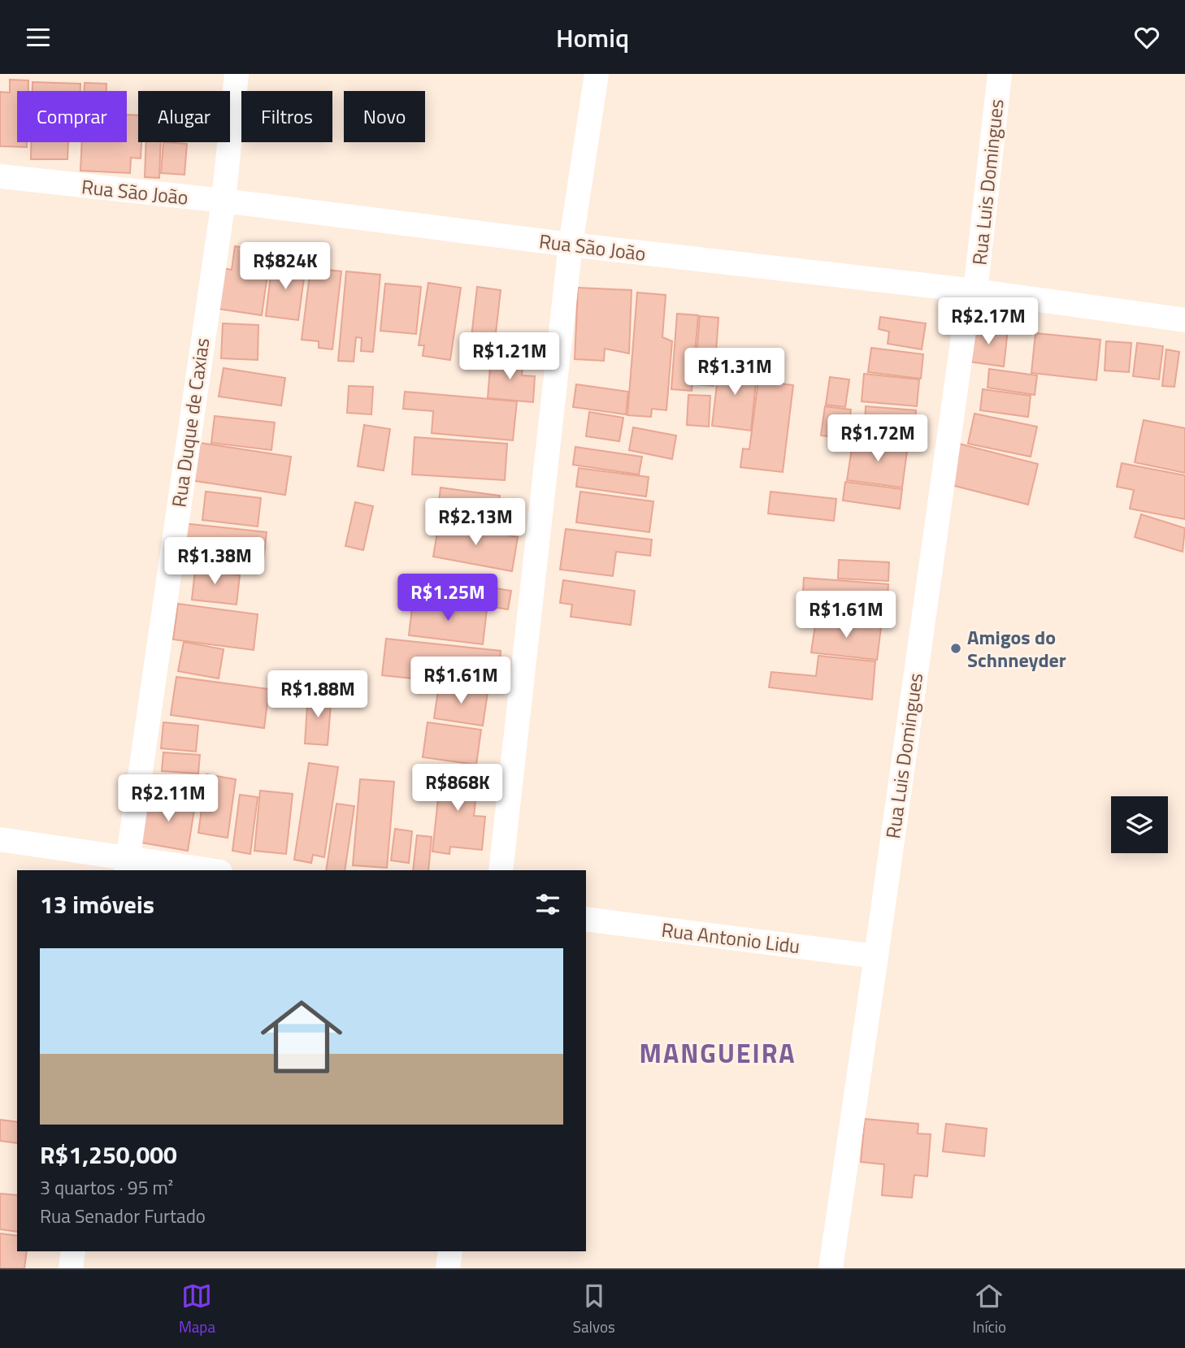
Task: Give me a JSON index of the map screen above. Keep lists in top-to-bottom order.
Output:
{
  "streets": {
    "street": [
      "Rua Luis Domingues",
      "Rua São João",
      "Rua Duque de Caxias",
      "Rua Antonio Lidu"
    ]
  },
  "crossings": [
    ["Rua Luis Domingues", "Rua São João"],
    ["Rua Luis Domingues", "Rua Antonio Lidu"],
    ["Rua São João", "Rua Duque de Caxias"]
  ],
  "districts": ["MANGUEIRA"],
  "places": ["Amigos do Schnneyder"],
  "page": {
    "header": "Homiq",
    "chip": [
      "Comprar",
      "Alugar",
      "Filtros",
      "Novo"
    ],
    "price": [
      "R$824K",
      "R$2.17M",
      "R$1.21M",
      "R$1.31M",
      "R$1.72M",
      "R$2.13M",
      "R$1.38M",
      "R$1.25M",
      "R$1.61M",
      "R$1.61M",
      "R$1.88M",
      "R$868K",
      "R$2.11M"
    ],
    "heading": "13 imóveis",
    "list": [
      {
        "name": "R$1,250,000",
        "note": "3 quartos · 95 m² · Rua Senador Furtado"
      }
    ],
    "tabs": ["Mapa", "Salvos", "Início"]
  }
}
